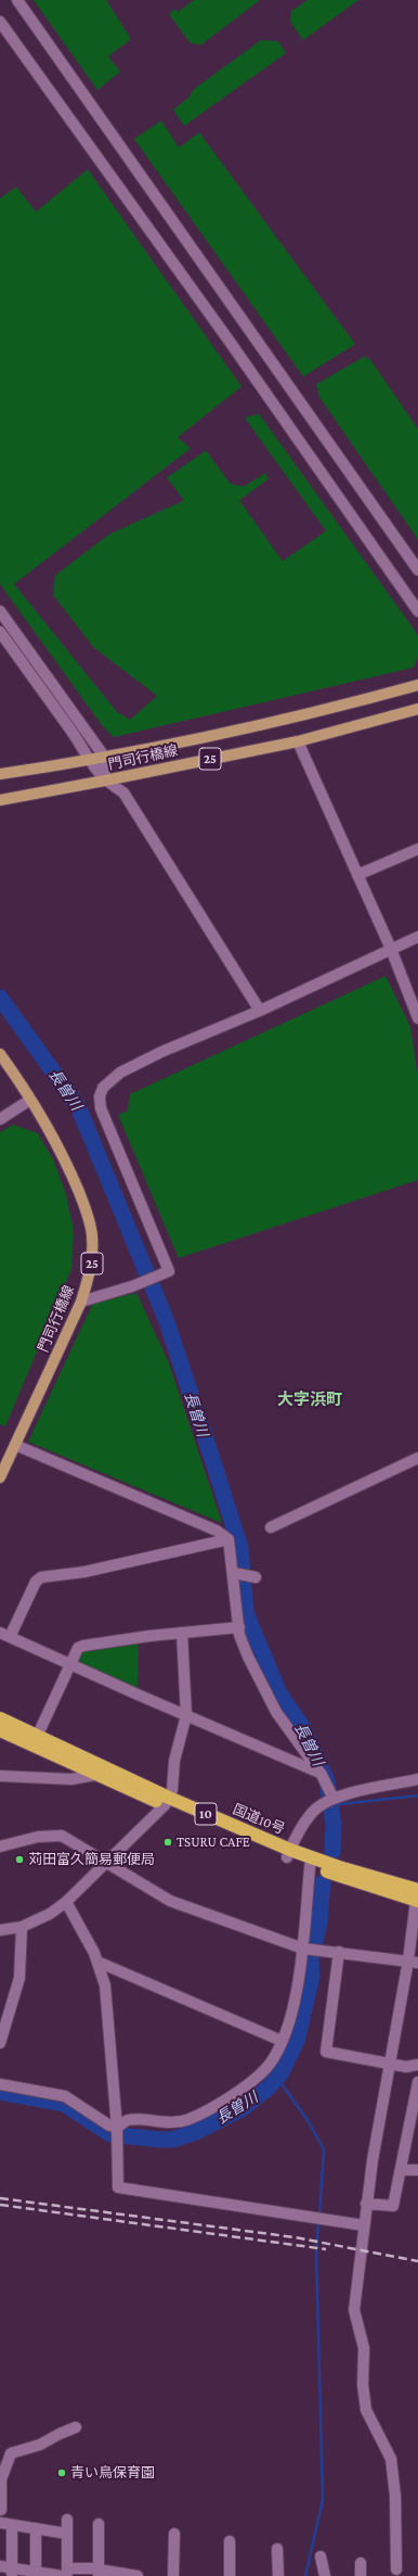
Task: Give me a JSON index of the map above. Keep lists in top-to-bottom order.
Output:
{
  "streets": {
    "highway": ["10", "国道10号"],
    "main road": ["門司行橋線", "25"]
  },
  "districts": ["大字浜町"],
  "water": ["長曽川"],
  "places": ["TSURU CAFE", "苅田富久簡易郵便局", "青い鳥保育園"]
}
